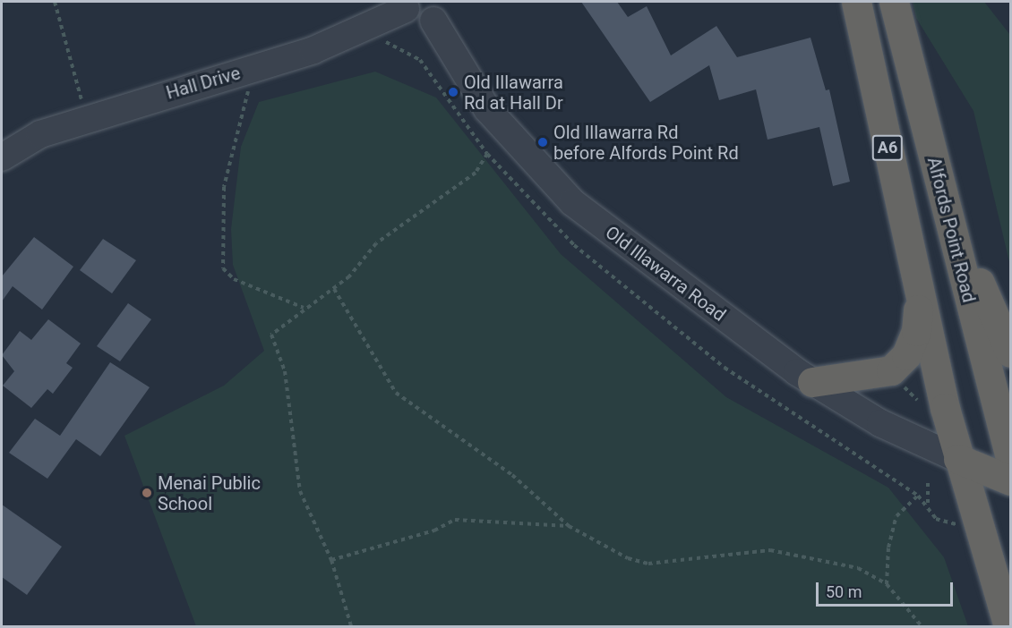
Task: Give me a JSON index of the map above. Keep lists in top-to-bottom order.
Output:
{
  "streets": {
    "highway": ["A6", "Alfords Point Road"],
    "street": ["Hall Drive", "Old Illawarra Road"]
  },
  "crossings": [
    ["A6", "Old Illawarra Road"]
  ],
  "places": ["Old Illawarra Rd at Hall Dr", "Old Illawarra Rd before Alfords Point Rd", "Menai Public School"],
  "scale_bar": "50 m"
}
